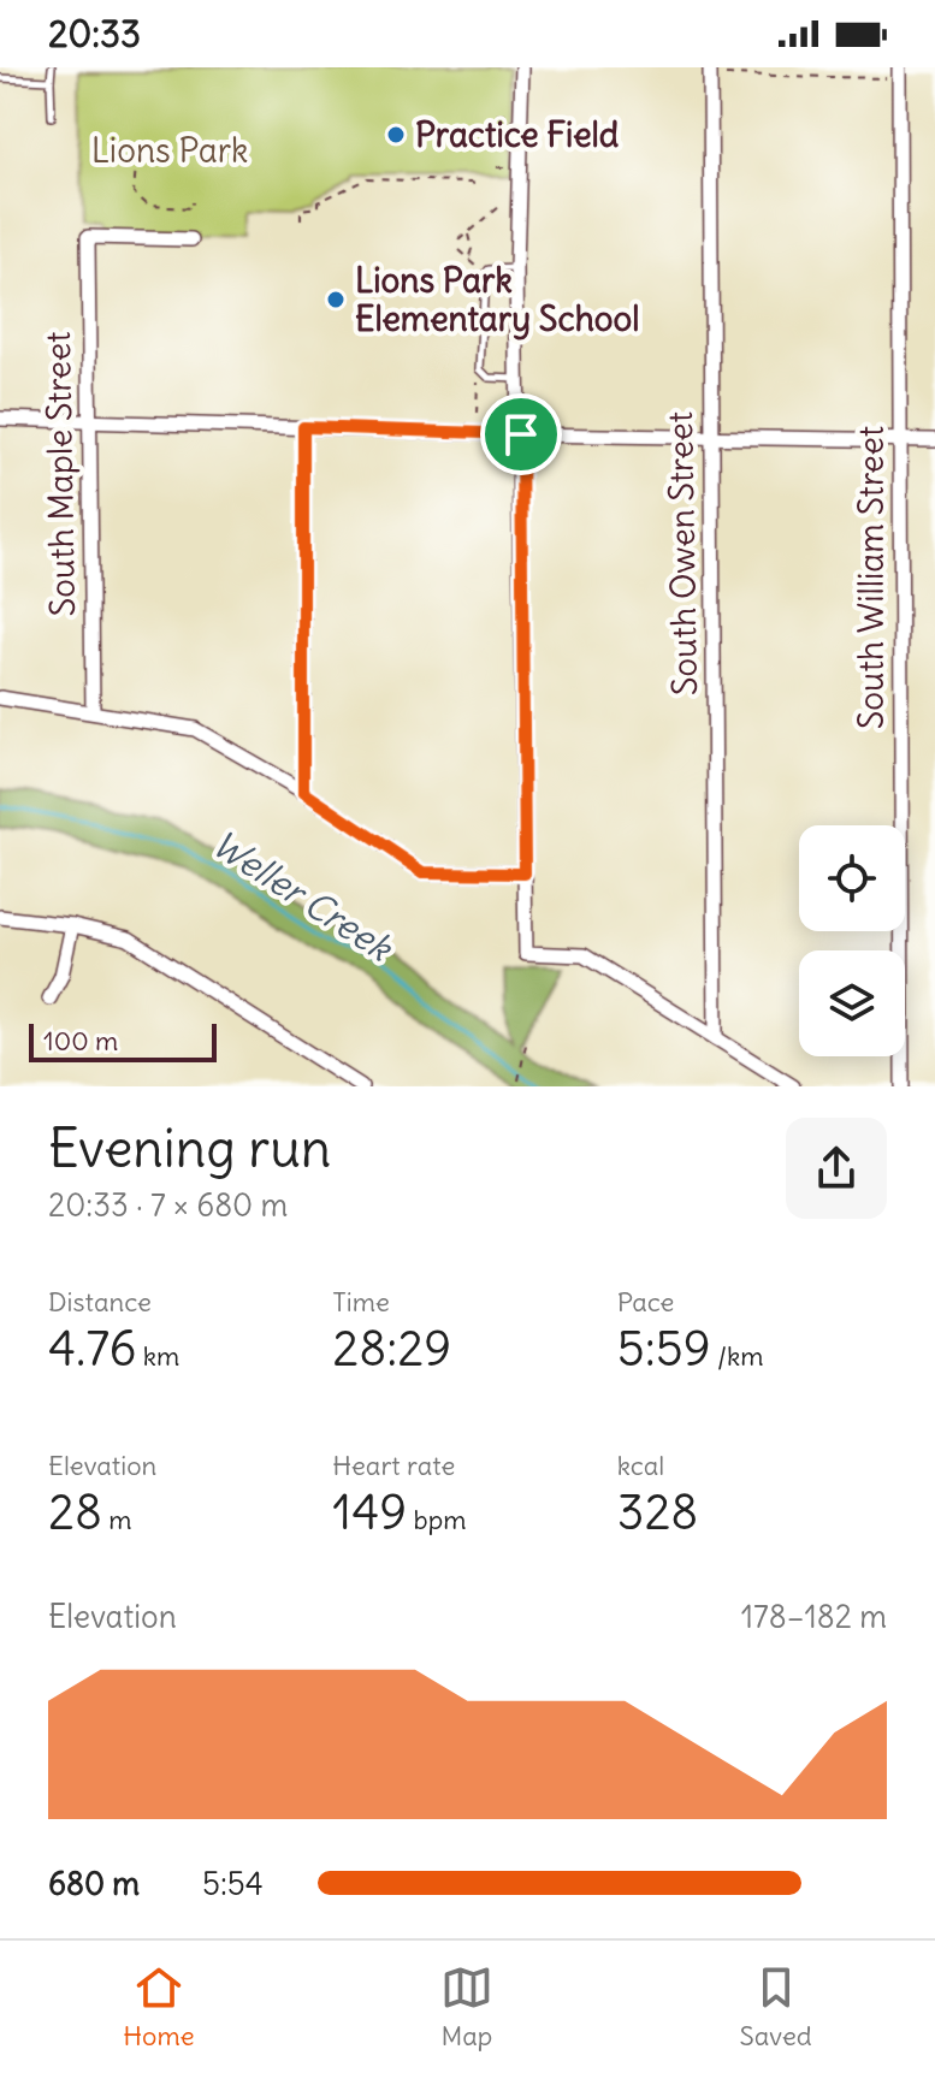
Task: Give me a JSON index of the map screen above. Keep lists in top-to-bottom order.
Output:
{
  "streets": {
    "street": ["South Maple Street", "South Owen Street", "South William Street"]
  },
  "water": ["Weller Creek"],
  "parks": ["Lions Park"],
  "places": ["Practice Field", "Lions Park Elementary School"],
  "scale_bar": "100 m",
  "page": {
    "status": "20:33",
    "scale": "100 m",
    "heading": ["Evening run", "20:33 · 7 × 680 m"],
    "stats": [
      ["Distance", "4.76 km"],
      ["Time", "28:29"],
      ["Pace", "5:59 /km"],
      ["Elevation", "28 m"],
      ["Heart rate", "149 bpm"],
      ["kcal", "328"]
    ],
    "chart": ["Elevation", "178–182 m"],
    "list": [
      {
        "name": "680 m",
        "note": "5:54"
      }
    ],
    "tabs": ["Home", "Map", "Saved"]
  }
}
